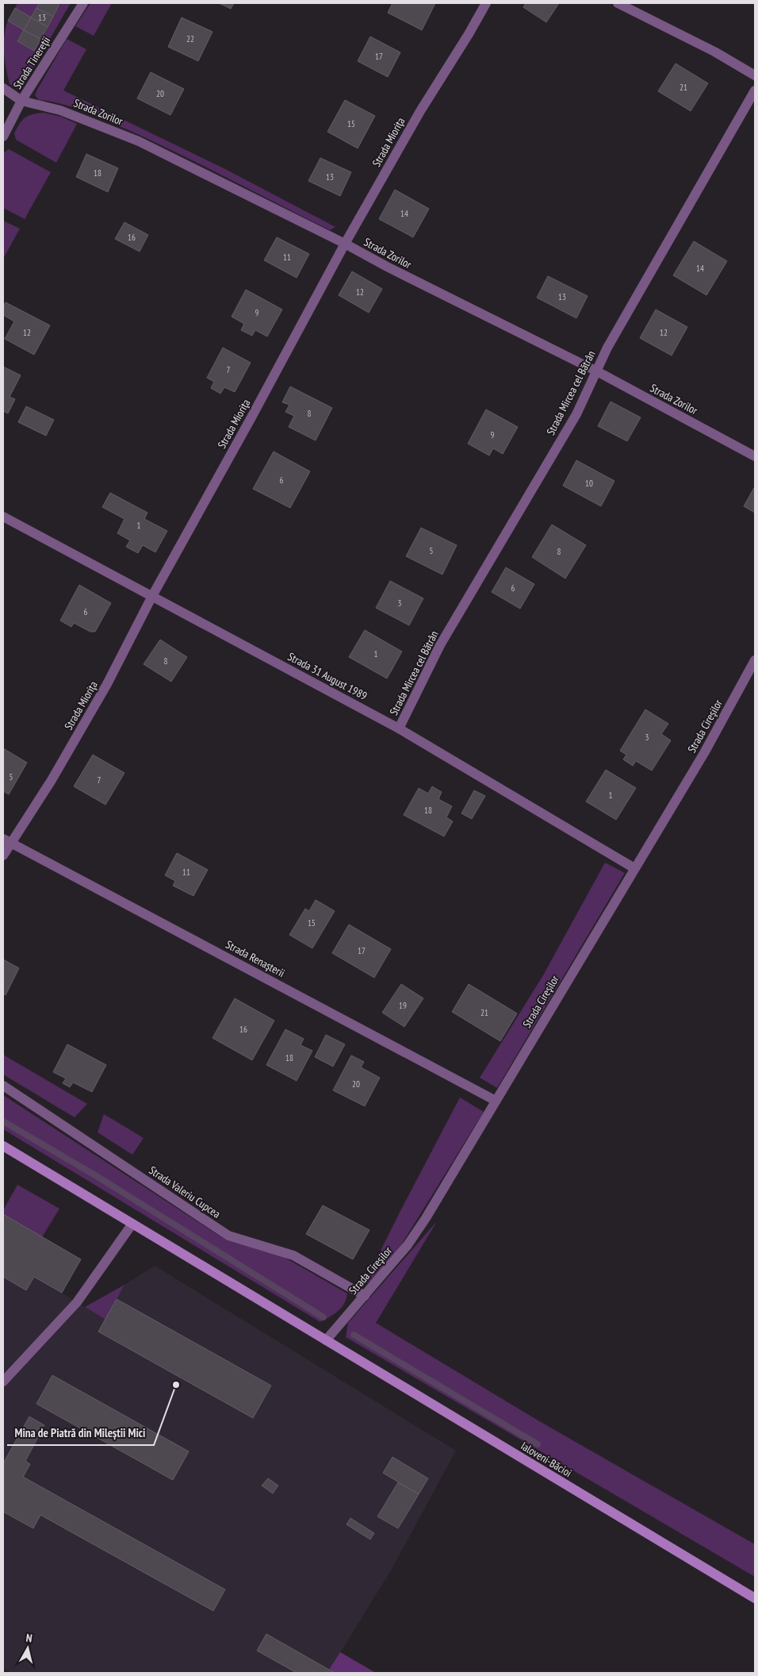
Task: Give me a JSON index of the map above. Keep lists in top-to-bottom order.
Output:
{
  "streets": {
    "main road": ["Ialoveni-Băcioi"],
    "street": [
      "Strada Tinereţii",
      "Strada Zorilor",
      "Strada Mioriţa",
      "Strada Mircea cel Bătrân",
      "Strada 31 August 1989",
      "Strada Cireşilor",
      "Strada Renaşterii",
      "Strada Valeriu Cupcea"
    ]
  },
  "crossings": [
    ["Strada Tinereţii", "Strada Zorilor"],
    ["Strada Zorilor", "Strada Mioriţa"],
    ["Strada Zorilor", "Strada Mircea cel Bătrân"],
    ["Strada Mioriţa", "Strada 31 August 1989"],
    ["Strada Mioriţa", "Strada Renaşterii"],
    ["Strada Mircea cel Bătrân", "Strada 31 August 1989"],
    ["Strada 31 August 1989", "Strada Cireşilor"],
    ["Strada Cireşilor", "Strada Renaşterii"],
    ["Strada Cireşilor", "Strada Valeriu Cupcea"],
    ["Strada Cireşilor", "Ialoveni-Băcioi"]
  ],
  "places": ["Mina de Piatră din Mileștii Mici"],
  "house_numbers": [
    "13",
    "22",
    "17",
    "21",
    "20",
    "15",
    "18",
    "13",
    "14",
    "16",
    "11",
    "14",
    "12",
    "13",
    "9",
    "12",
    "12",
    "7",
    "8",
    "9",
    "6",
    "10",
    "1",
    "5",
    "8",
    "6",
    "3",
    "6",
    "1",
    "8",
    "3",
    "5",
    "7",
    "1",
    "18",
    "11",
    "15",
    "17",
    "19",
    "21",
    "16",
    "18",
    "20"
  ],
  "north": "top"
}
